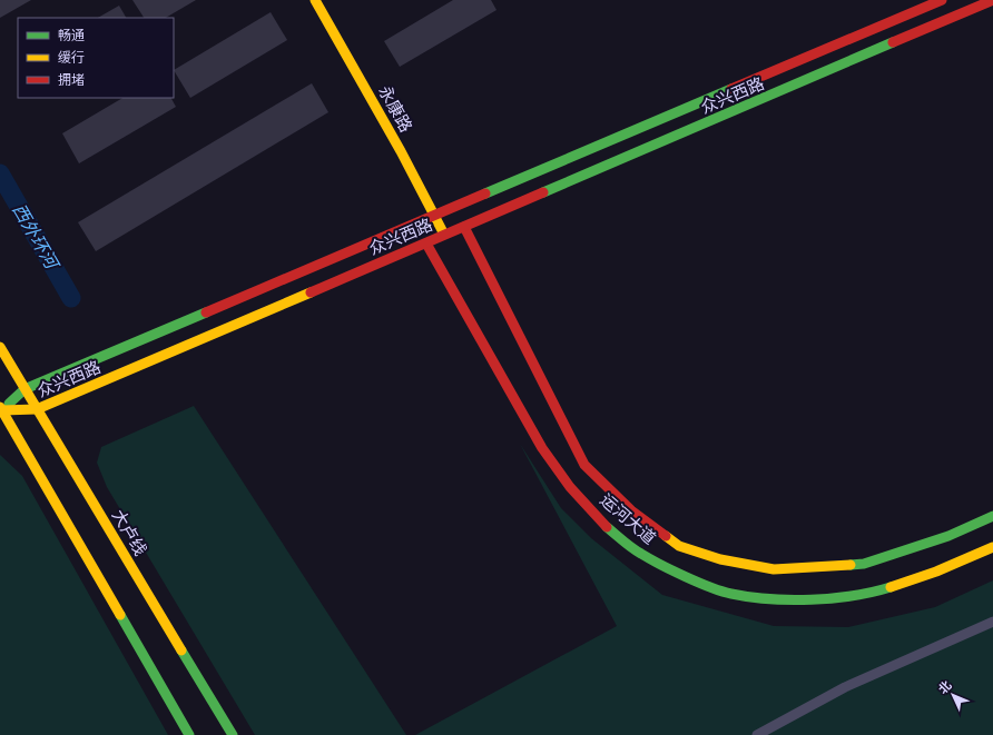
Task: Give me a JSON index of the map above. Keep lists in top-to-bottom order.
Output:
{
  "streets": {
    "main road": [
      "众兴西路",
      "永康路",
      "运河大道",
      "大卢线"
    ]
  },
  "crossings": [
    ["众兴西路", "永康路"],
    ["众兴西路", "运河大道"],
    ["众兴西路", "大卢线"]
  ],
  "water": ["西外环河"],
  "legend": ["畅通", "缓行", "拥堵"],
  "north": "top left"
}
